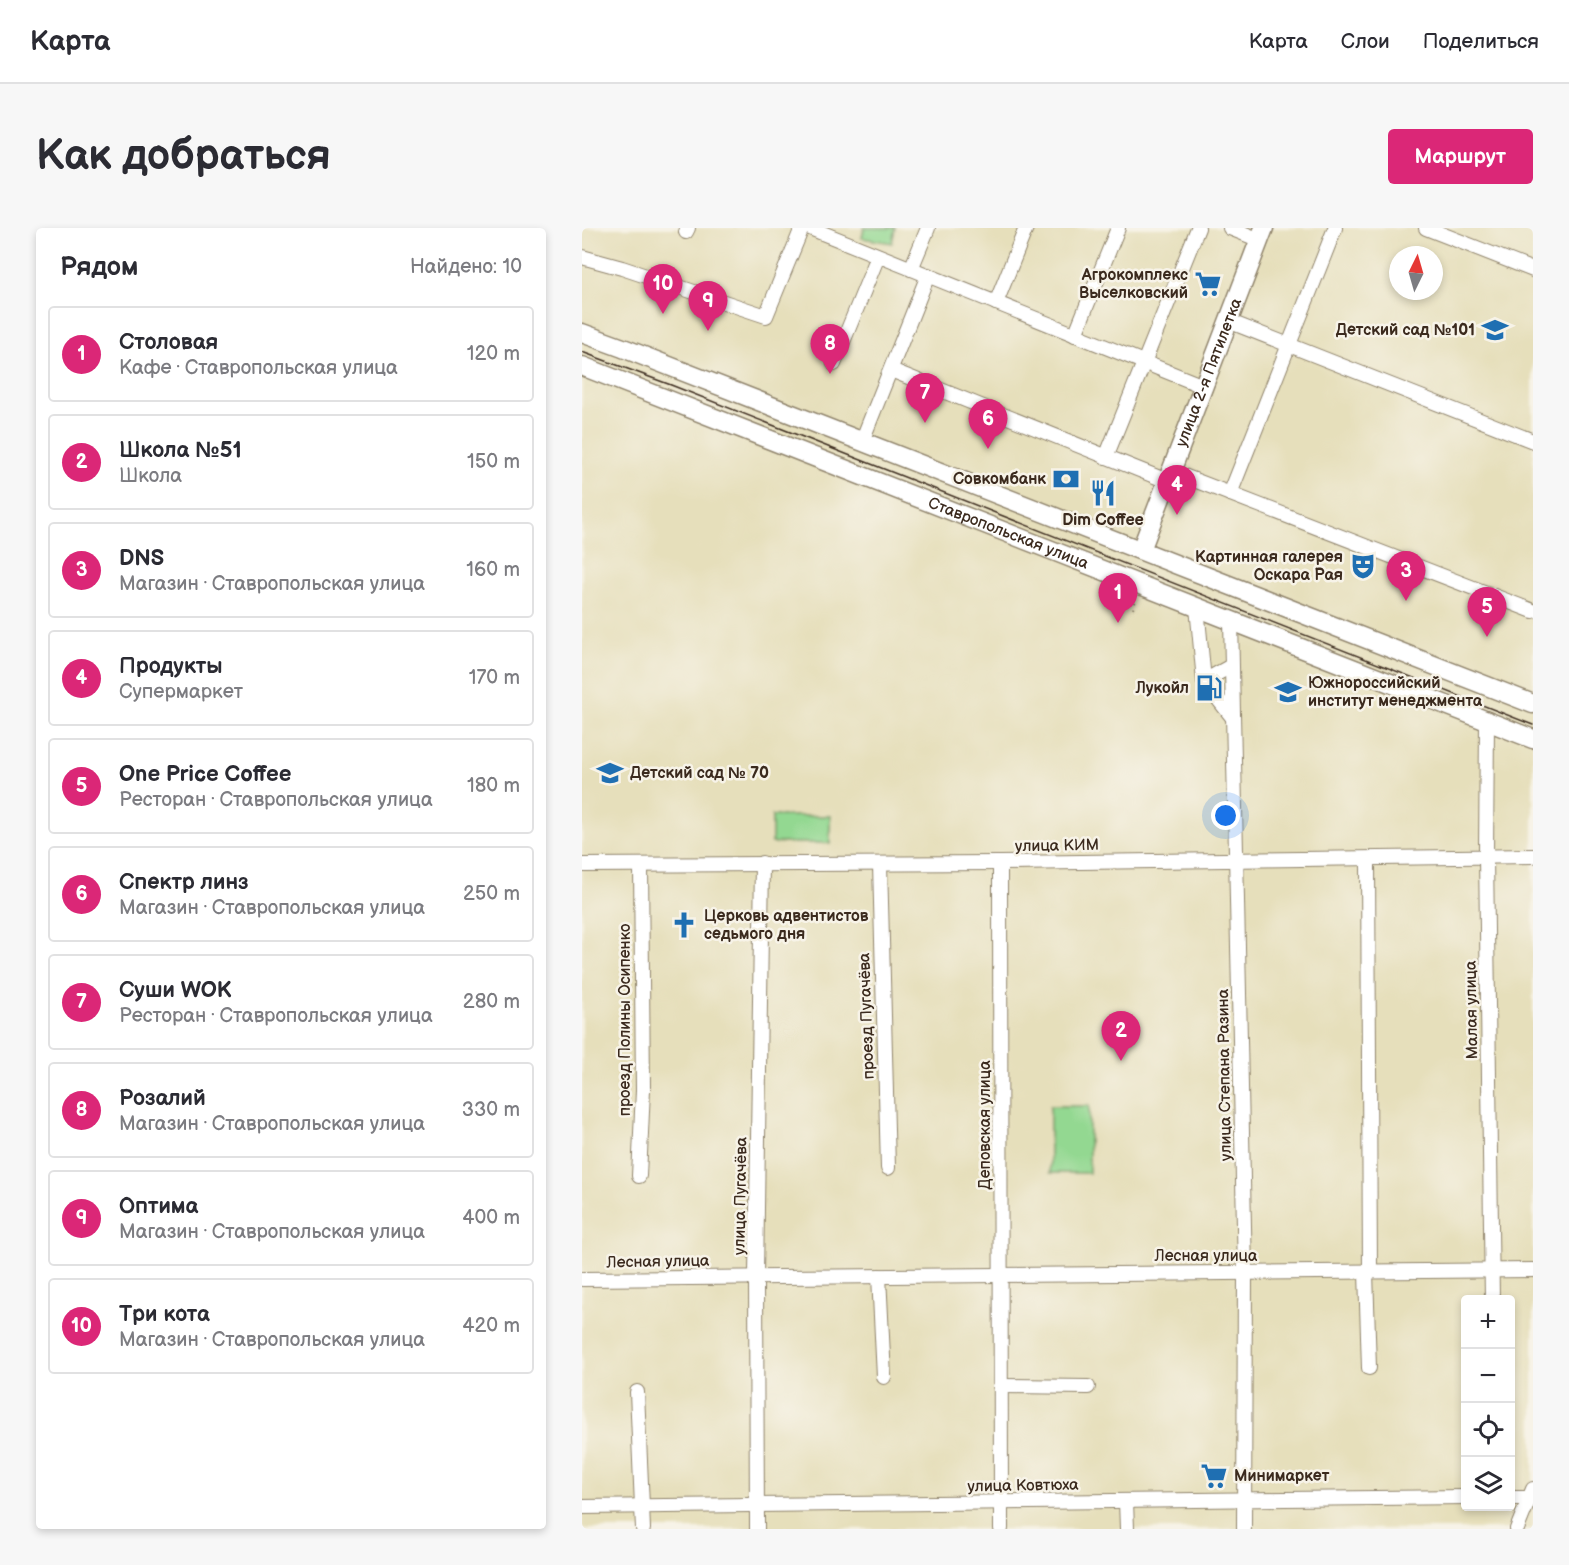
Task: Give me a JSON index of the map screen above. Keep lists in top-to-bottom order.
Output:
{
  "streets": {
    "main road": ["улица 2-я Пятилетка", "Ставропольская улица"],
    "street": [
      "улица КИМ",
      "Малая улица",
      "проезд Пугачёва",
      "проезд Полины Осипенко",
      "улица Степана Разина",
      "Деповская улица",
      "улица Пугачёва",
      "Лесная улица",
      "улица Ковтюха"
    ]
  },
  "crossings": [
    ["улица 2-я Пятилетка", "Ставропольская улица"],
    ["Ставропольская улица", "Малая улица"],
    ["Ставропольская улица", "улица Степана Разина"],
    ["улица КИМ", "Малая улица"],
    ["улица КИМ", "проезд Пугачёва"],
    ["улица КИМ", "проезд Полины Осипенко"],
    ["улица КИМ", "улица Степана Разина"],
    ["улица КИМ", "Деповская улица"],
    ["улица КИМ", "улица Пугачёва"],
    ["Малая улица", "Лесная улица"],
    ["улица Степана Разина", "Лесная улица"],
    ["улица Степана Разина", "улица Ковтюха"],
    ["Деповская улица", "Лесная улица"],
    ["Деповская улица", "улица Ковтюха"],
    ["улица Пугачёва", "Лесная улица"],
    ["улица Пугачёва", "улица Ковтюха"]
  ],
  "places": {
    "supermarket": ["Агрокомплекс Выселковский", "Минимаркет"],
    "school or university": ["Детский сад №101", "Южнороссийский институт менеджмента", "Детский сад № 70"],
    "bank": ["Совкомбанк"],
    "restaurant": ["Dim Coffee"],
    "theatre": ["Картинная галерея Оскара Рая"],
    "fuel station": ["Лукойл"],
    "church": ["Церковь адвентистов седьмого дня"]
  },
  "north": "top",
  "page": {
    "header": "Карта",
    "nav": ["Карта", "Слои", "Поделиться"],
    "buttons": "Маршрут",
    "title": "Как добраться",
    "heading": ["Рядом", "Найдено: 10"],
    "pins": [
      "10",
      "9",
      "8",
      "7",
      "6",
      "4",
      "3",
      "1",
      "5",
      "2"
    ],
    "list": [
      {
        "mark": "1",
        "name": "Столовая",
        "note": "Кафе · Ставропольская улица",
        "value": "120 m"
      },
      {
        "mark": "2",
        "name": "Школа №51",
        "note": "Школа",
        "value": "150 m"
      },
      {
        "mark": "3",
        "name": "DNS",
        "note": "Магазин · Ставропольская улица",
        "value": "160 m"
      },
      {
        "mark": "4",
        "name": "Продукты",
        "note": "Супермаркет",
        "value": "170 m"
      },
      {
        "mark": "5",
        "name": "One Price Coffee",
        "note": "Ресторан · Ставропольская улица",
        "value": "180 m"
      },
      {
        "mark": "6",
        "name": "Спектр линз",
        "note": "Магазин · Ставропольская улица",
        "value": "250 m"
      },
      {
        "mark": "7",
        "name": "Суши WOK",
        "note": "Ресторан · Ставропольская улица",
        "value": "280 m"
      },
      {
        "mark": "8",
        "name": "Розалий",
        "note": "Магазин · Ставропольская улица",
        "value": "330 m"
      },
      {
        "mark": "9",
        "name": "Оптима",
        "note": "Магазин · Ставропольская улица",
        "value": "400 m"
      },
      {
        "mark": "10",
        "name": "Три кота",
        "note": "Магазин · Ставропольская улица",
        "value": "420 m"
      }
    ],
    "map_buttons": ["+", "−"]
  }
}
